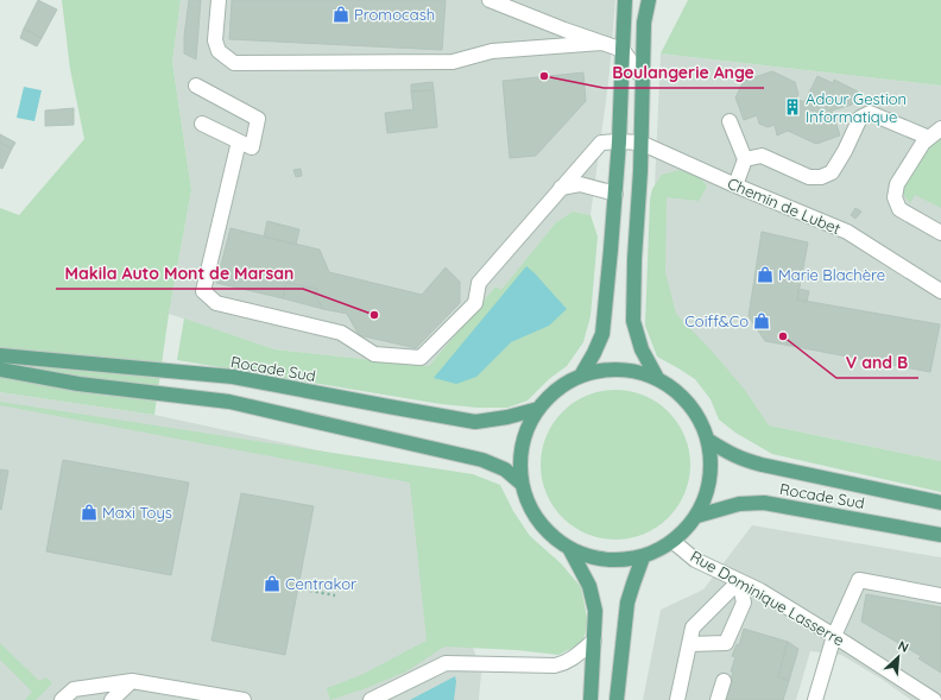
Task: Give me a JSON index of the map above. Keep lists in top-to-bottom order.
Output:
{
  "streets": {
    "main road": ["Rocade Sud"],
    "street": ["Chemin de Lubet", "Rue Dominique Lasserre"]
  },
  "places": {
    "shop": [
      "Promocash",
      "Marie Blachère",
      "Coiff&Co",
      "Maxi Toys",
      "Centrakor"
    ],
    "other": ["Boulangerie Ange", "Makila Auto Mont de Marsan", "V and B"],
    "building": ["Adour Gestion Informatique"]
  },
  "north": "top right"
}
